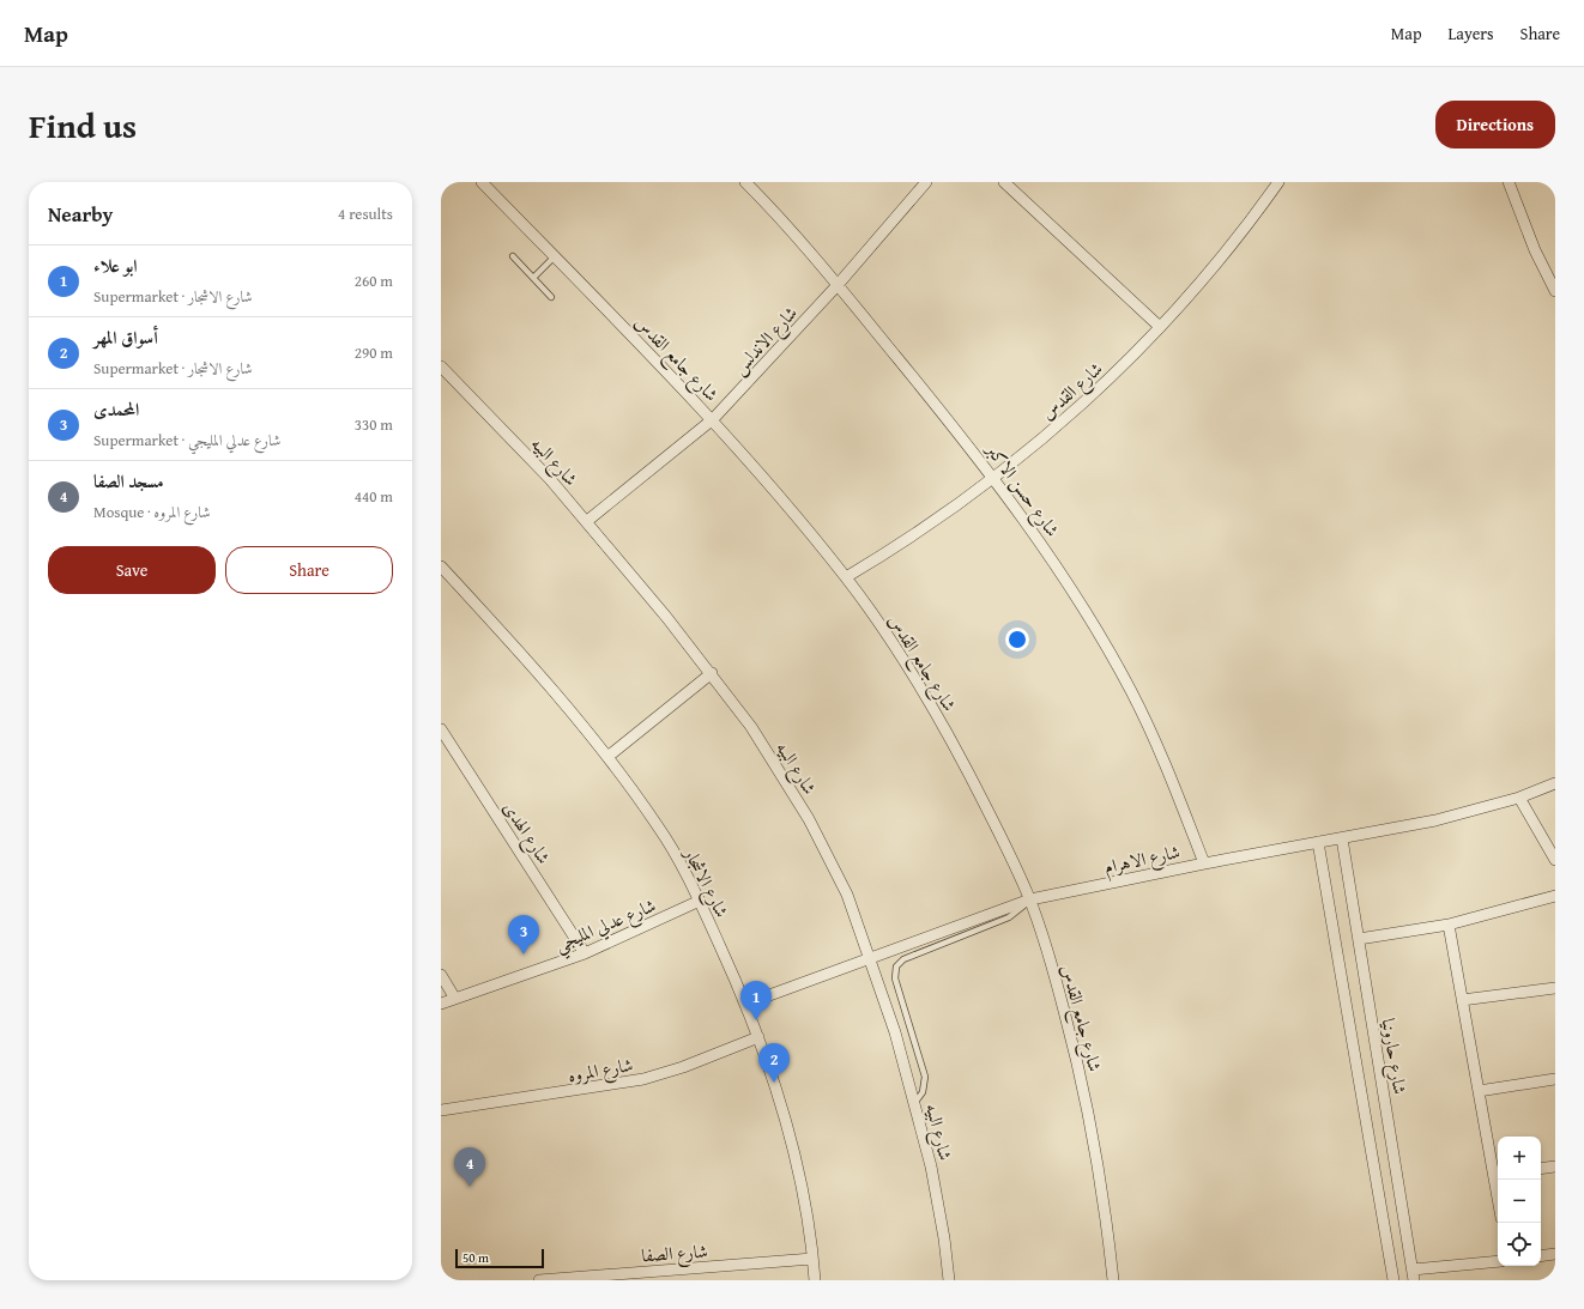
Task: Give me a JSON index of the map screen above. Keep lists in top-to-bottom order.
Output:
{
  "streets": {
    "street": [
      "شارع الاندلس",
      "شارع جامع القدس",
      "شارع القدس",
      "شارع البيه",
      "شارع حسن الاكبر",
      "شارع الهدى",
      "شارع الاهرام",
      "شارع الاشجار",
      "شارع عدلي المليجي",
      "شارع حارونيا",
      "شارع المروه",
      "شارع الصفا"
    ]
  },
  "crossings": [
    ["شارع الاندلس", "شارع جامع القدس"],
    ["شارع الاندلس", "شارع البيه"],
    ["شارع الاندلس", "شارع حسن الاكبر"],
    ["شارع جامع القدس", "شارع القدس"],
    ["شارع جامع القدس", "شارع الاهرام"],
    ["شارع القدس", "شارع حسن الاكبر"],
    ["شارع البيه", "شارع الاهرام"],
    ["شارع حسن الاكبر", "شارع الاهرام"],
    ["شارع الهدى", "شارع عدلي المليجي"],
    ["شارع الاهرام", "شارع الاشجار"],
    ["شارع الاهرام", "شارع حارونيا"],
    ["شارع الاشجار", "شارع عدلي المليجي"],
    ["شارع الاشجار", "شارع المروه"],
    ["شارع الاشجار", "شارع الصفا"]
  ],
  "scale_bar": "50 m",
  "page": {
    "header": "Map",
    "nav": ["Map", "Layers", "Share"],
    "title": "Find us",
    "buttons": [
      "Directions",
      ["Save", "Share"]
    ],
    "heading": ["Nearby", "4 results"],
    "list": [
      {
        "mark": "1",
        "name": "ابو علاء",
        "note": "Supermarket · شارع الاشجار",
        "value": "260 m"
      },
      {
        "mark": "2",
        "name": "أسواق المهر",
        "note": "Supermarket · شارع الاشجار",
        "value": "290 m"
      },
      {
        "mark": "3",
        "name": "المحمدى",
        "note": "Supermarket · شارع عدلي المليجي",
        "value": "330 m"
      },
      {
        "mark": "4",
        "name": "مسجد الصفا",
        "note": "Mosque · شارع المروه",
        "value": "440 m"
      }
    ],
    "pins": [
      "3",
      "1",
      "2",
      "4"
    ],
    "map_buttons": ["+", "−"],
    "scale": "50 m"
  }
}
